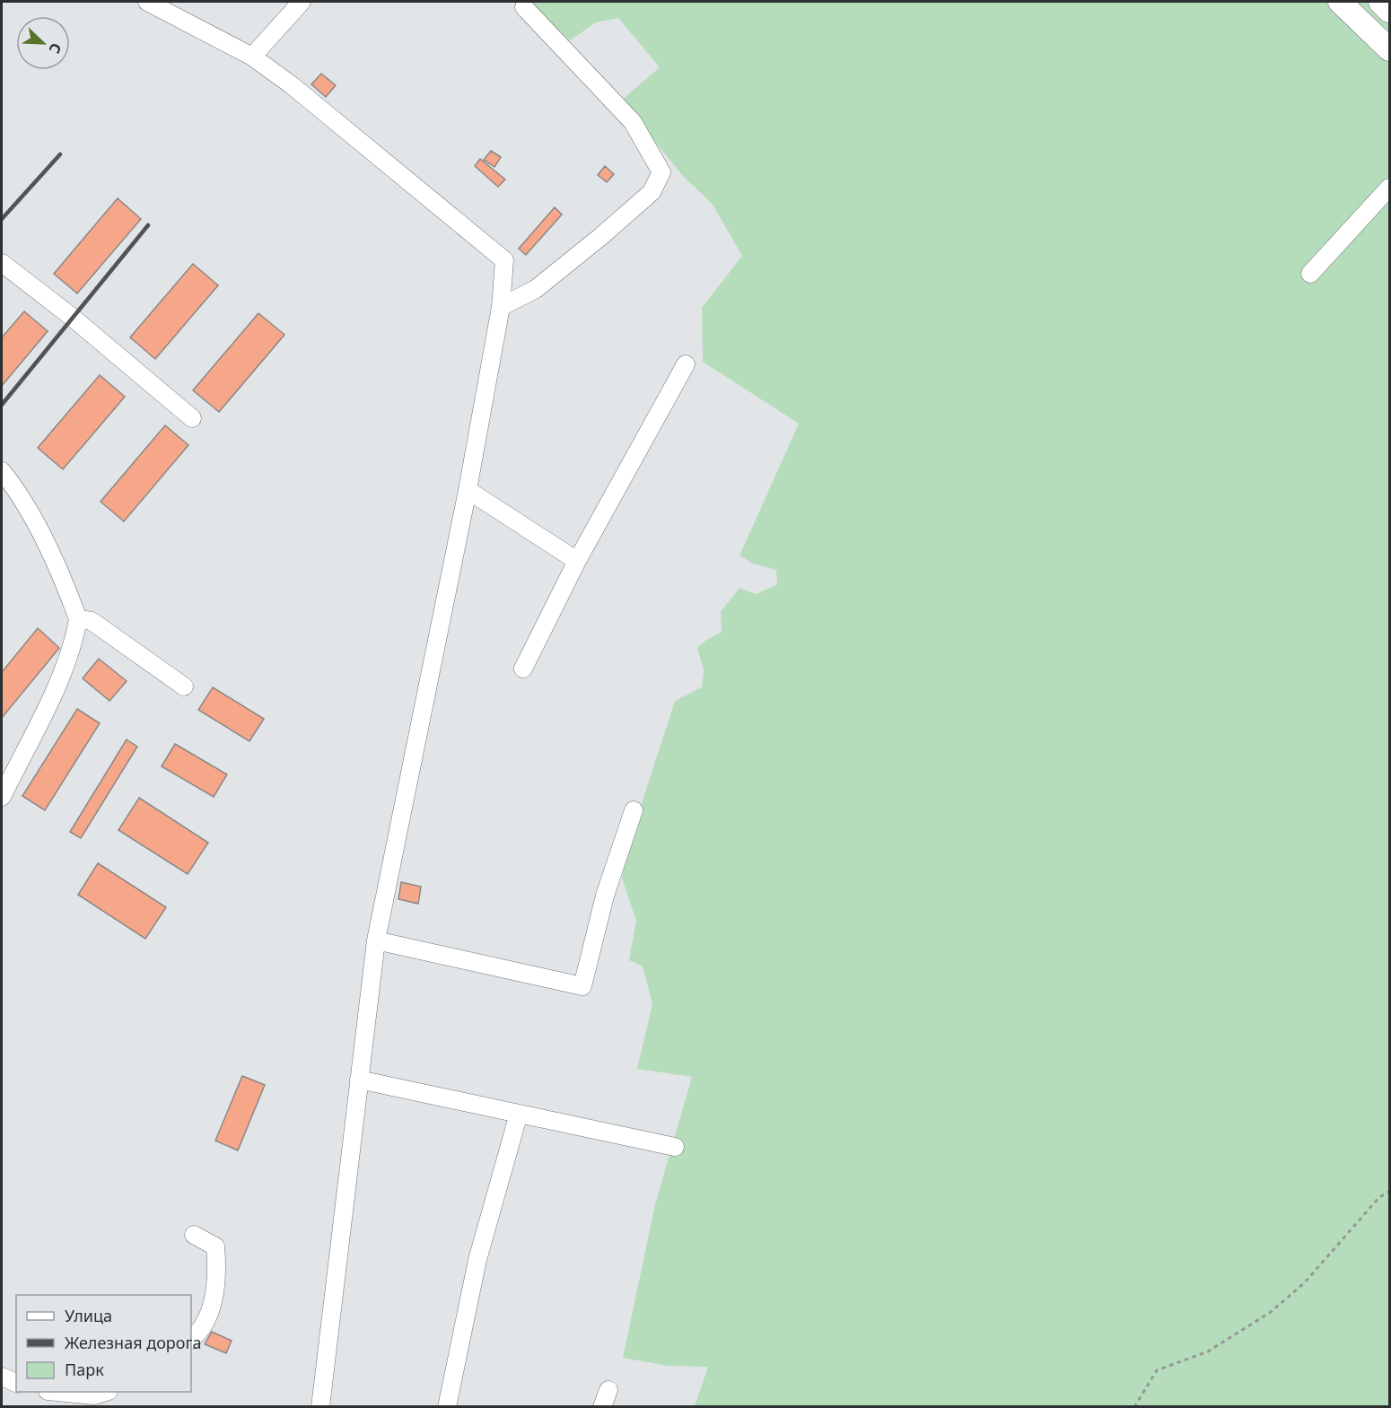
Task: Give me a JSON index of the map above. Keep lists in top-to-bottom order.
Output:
{
  "legend": ["Улица", "Железная дорога", "Парк"],
  "north": "bottom right"
}
